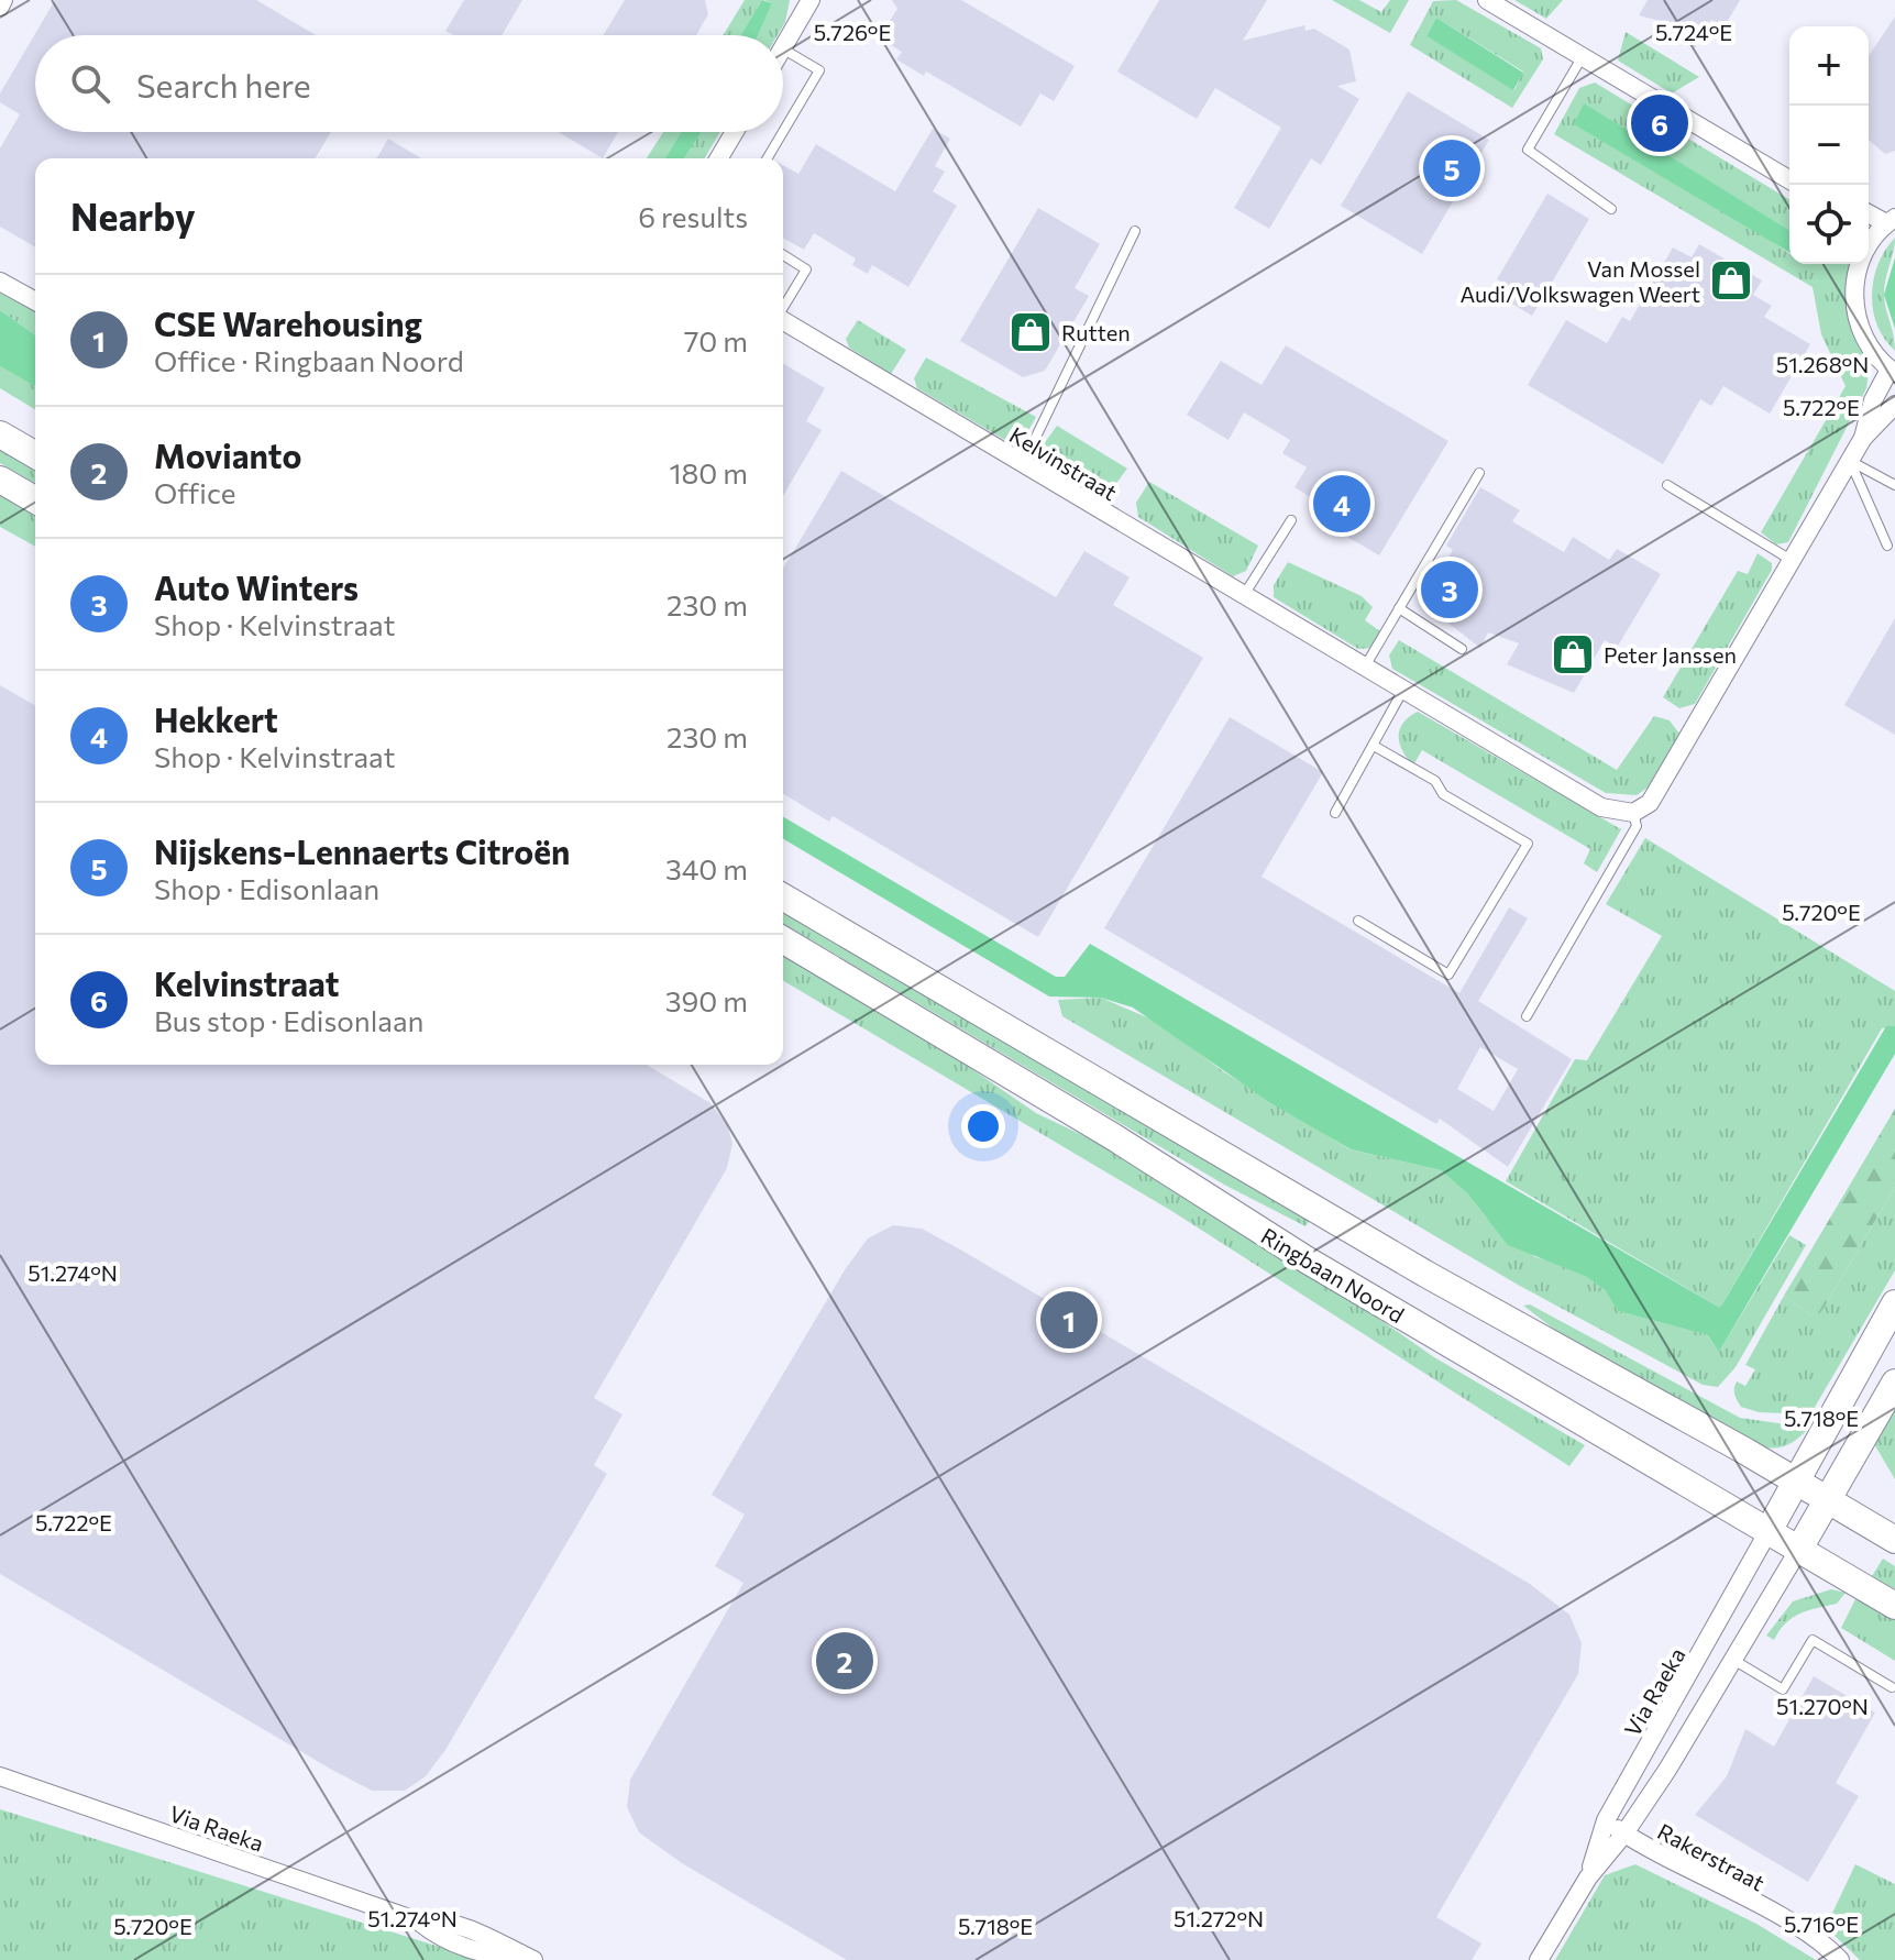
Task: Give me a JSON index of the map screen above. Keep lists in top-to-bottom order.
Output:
{
  "streets": {
    "main road": ["Ringbaan Noord"],
    "street": ["Kelvinstraat", "Via Raeka", "Rakerstraat"]
  },
  "crossings": [
    ["Ringbaan Noord", "Via Raeka"],
    ["Via Raeka", "Rakerstraat"]
  ],
  "places": {
    "shop": ["Van Mossel Audi/Volkswagen Weert", "Rutten", "Peter Janssen"]
  },
  "page": {
    "map_buttons": ["+", "−"],
    "search": "Search here",
    "pins": [
      "6",
      "5",
      "4",
      "3",
      "1",
      "2"
    ],
    "heading": ["Nearby", "6 results"],
    "list": [
      {
        "mark": "1",
        "name": "CSE Warehousing",
        "note": "Office · Ringbaan Noord",
        "value": "70 m"
      },
      {
        "mark": "2",
        "name": "Movianto",
        "note": "Office",
        "value": "180 m"
      },
      {
        "mark": "3",
        "name": "Auto Winters",
        "note": "Shop · Kelvinstraat",
        "value": "230 m"
      },
      {
        "mark": "4",
        "name": "Hekkert",
        "note": "Shop · Kelvinstraat",
        "value": "230 m"
      },
      {
        "mark": "5",
        "name": "Nijskens-Lennaerts Citroën",
        "note": "Shop · Edisonlaan",
        "value": "340 m"
      },
      {
        "mark": "6",
        "name": "Kelvinstraat",
        "note": "Bus stop · Edisonlaan",
        "value": "390 m"
      }
    ]
  },
  "coordinates": [
    "5.726°E",
    "5.724°E",
    "51.268°N",
    "5.722°E",
    "5.720°E",
    "51.274°N",
    "5.718°E",
    "51.270°N",
    "51.272°N",
    "5.716°E"
  ]
}
